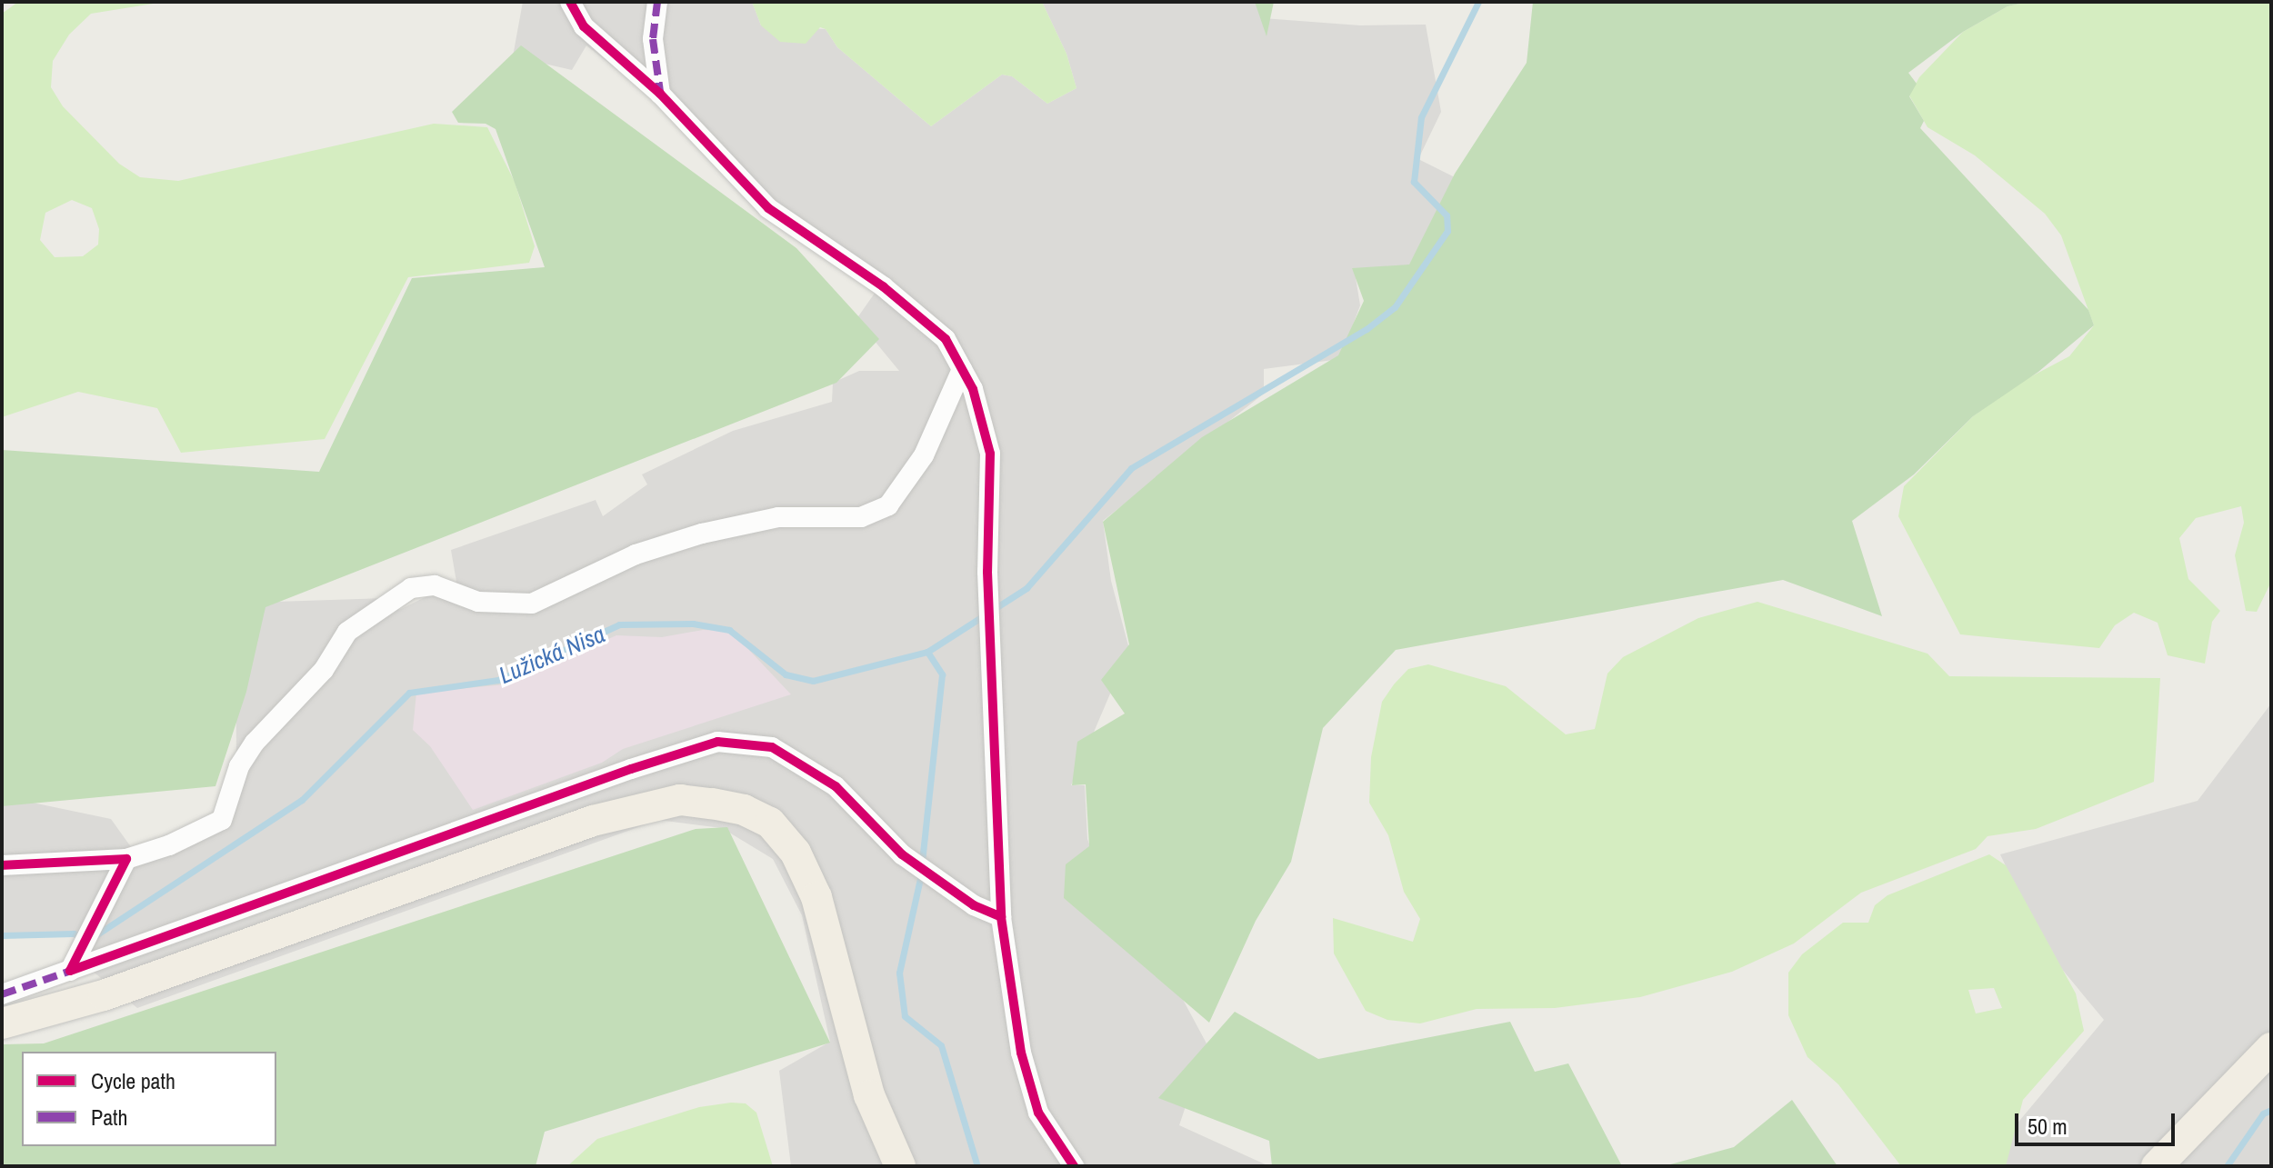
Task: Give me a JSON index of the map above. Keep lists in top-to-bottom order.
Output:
{
  "water": ["Lužická Nisa"],
  "legend": ["Cycle path", "Path"],
  "scale_bar": "50 m"
}
